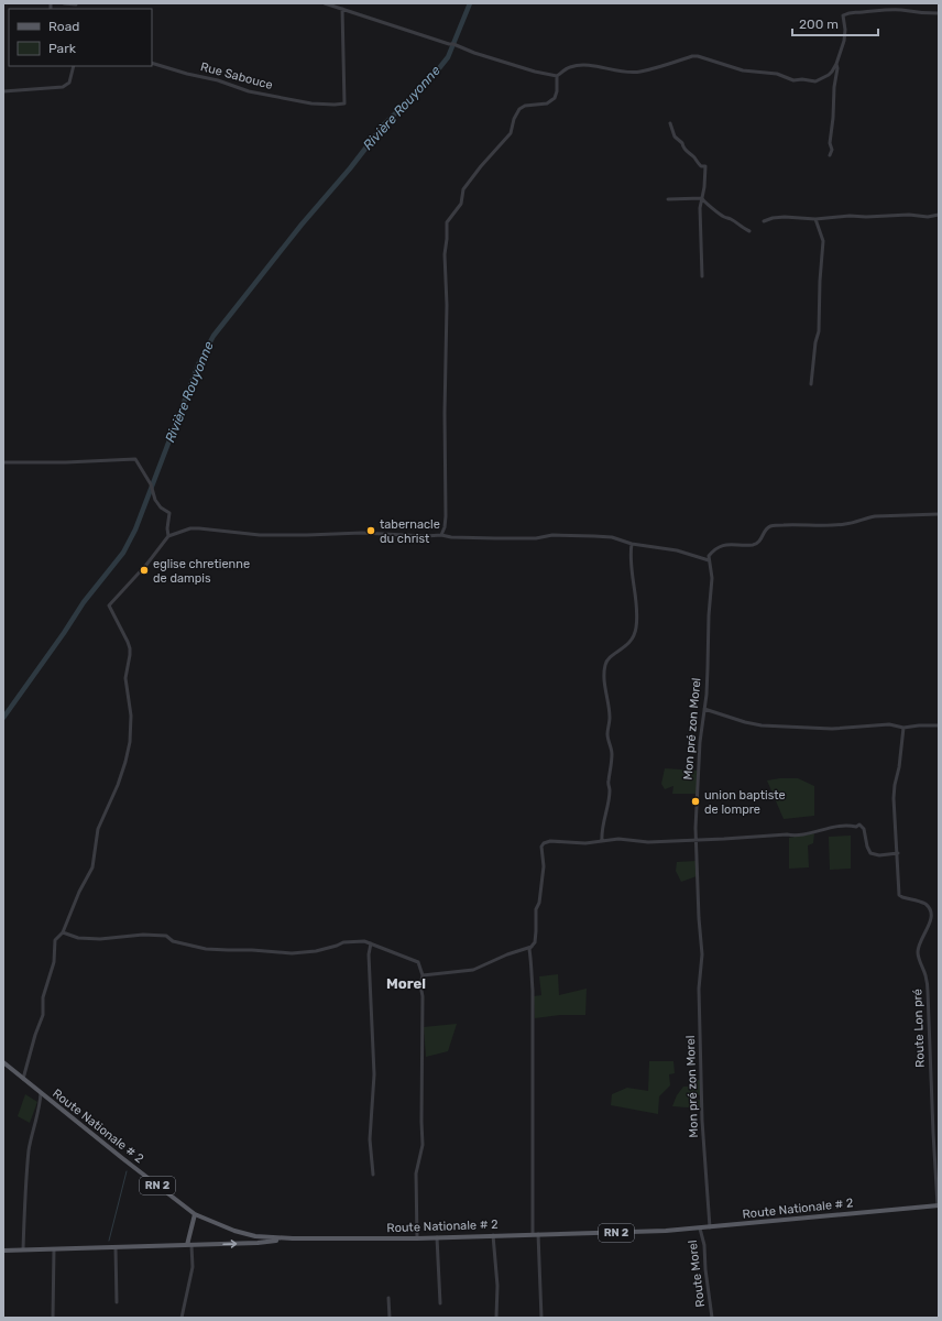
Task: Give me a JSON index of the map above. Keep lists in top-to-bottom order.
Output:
{
  "streets": {
    "main road": ["Route Nationale # 2", "RN 2"],
    "street": [
      "Rue Sabouce",
      "Mon pré zon Morel",
      "Route Lon pré",
      "Route Morel"
    ]
  },
  "crossings": [
    ["Mon pré zon Morel", "Route Nationale # 2"],
    ["Route Lon pré", "Route Nationale # 2"],
    ["Route Nationale # 2", "Route Morel"]
  ],
  "districts": ["Morel"],
  "water": ["Rivière Rouyonne"],
  "places": ["tabernacle du christ", "eglise chretienne de dampis", "union baptiste de lompre"],
  "legend": ["Road", "Park"],
  "scale_bar": "200 m"
}
